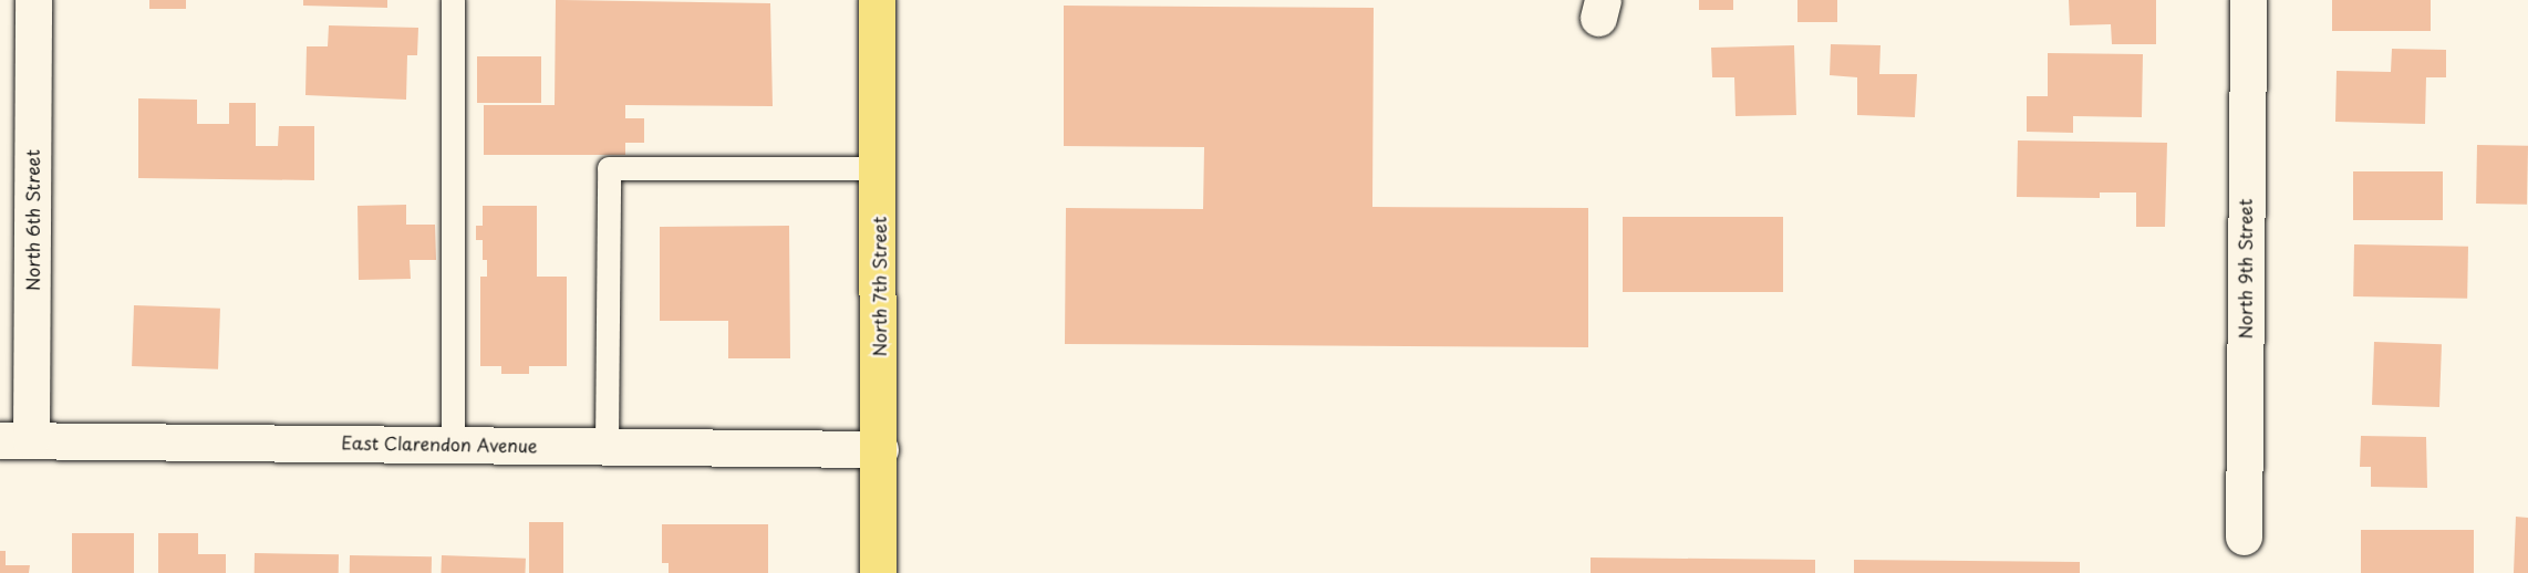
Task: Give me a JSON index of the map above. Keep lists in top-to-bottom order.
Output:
{
  "streets": {
    "main road": ["North 7th Street"],
    "street": ["North 6th Street", "North 9th Street", "East Clarendon Avenue"]
  },
  "crossings": [
    ["North 6th Street", "East Clarendon Avenue"],
    ["North 7th Street", "East Clarendon Avenue"]
  ]
}
